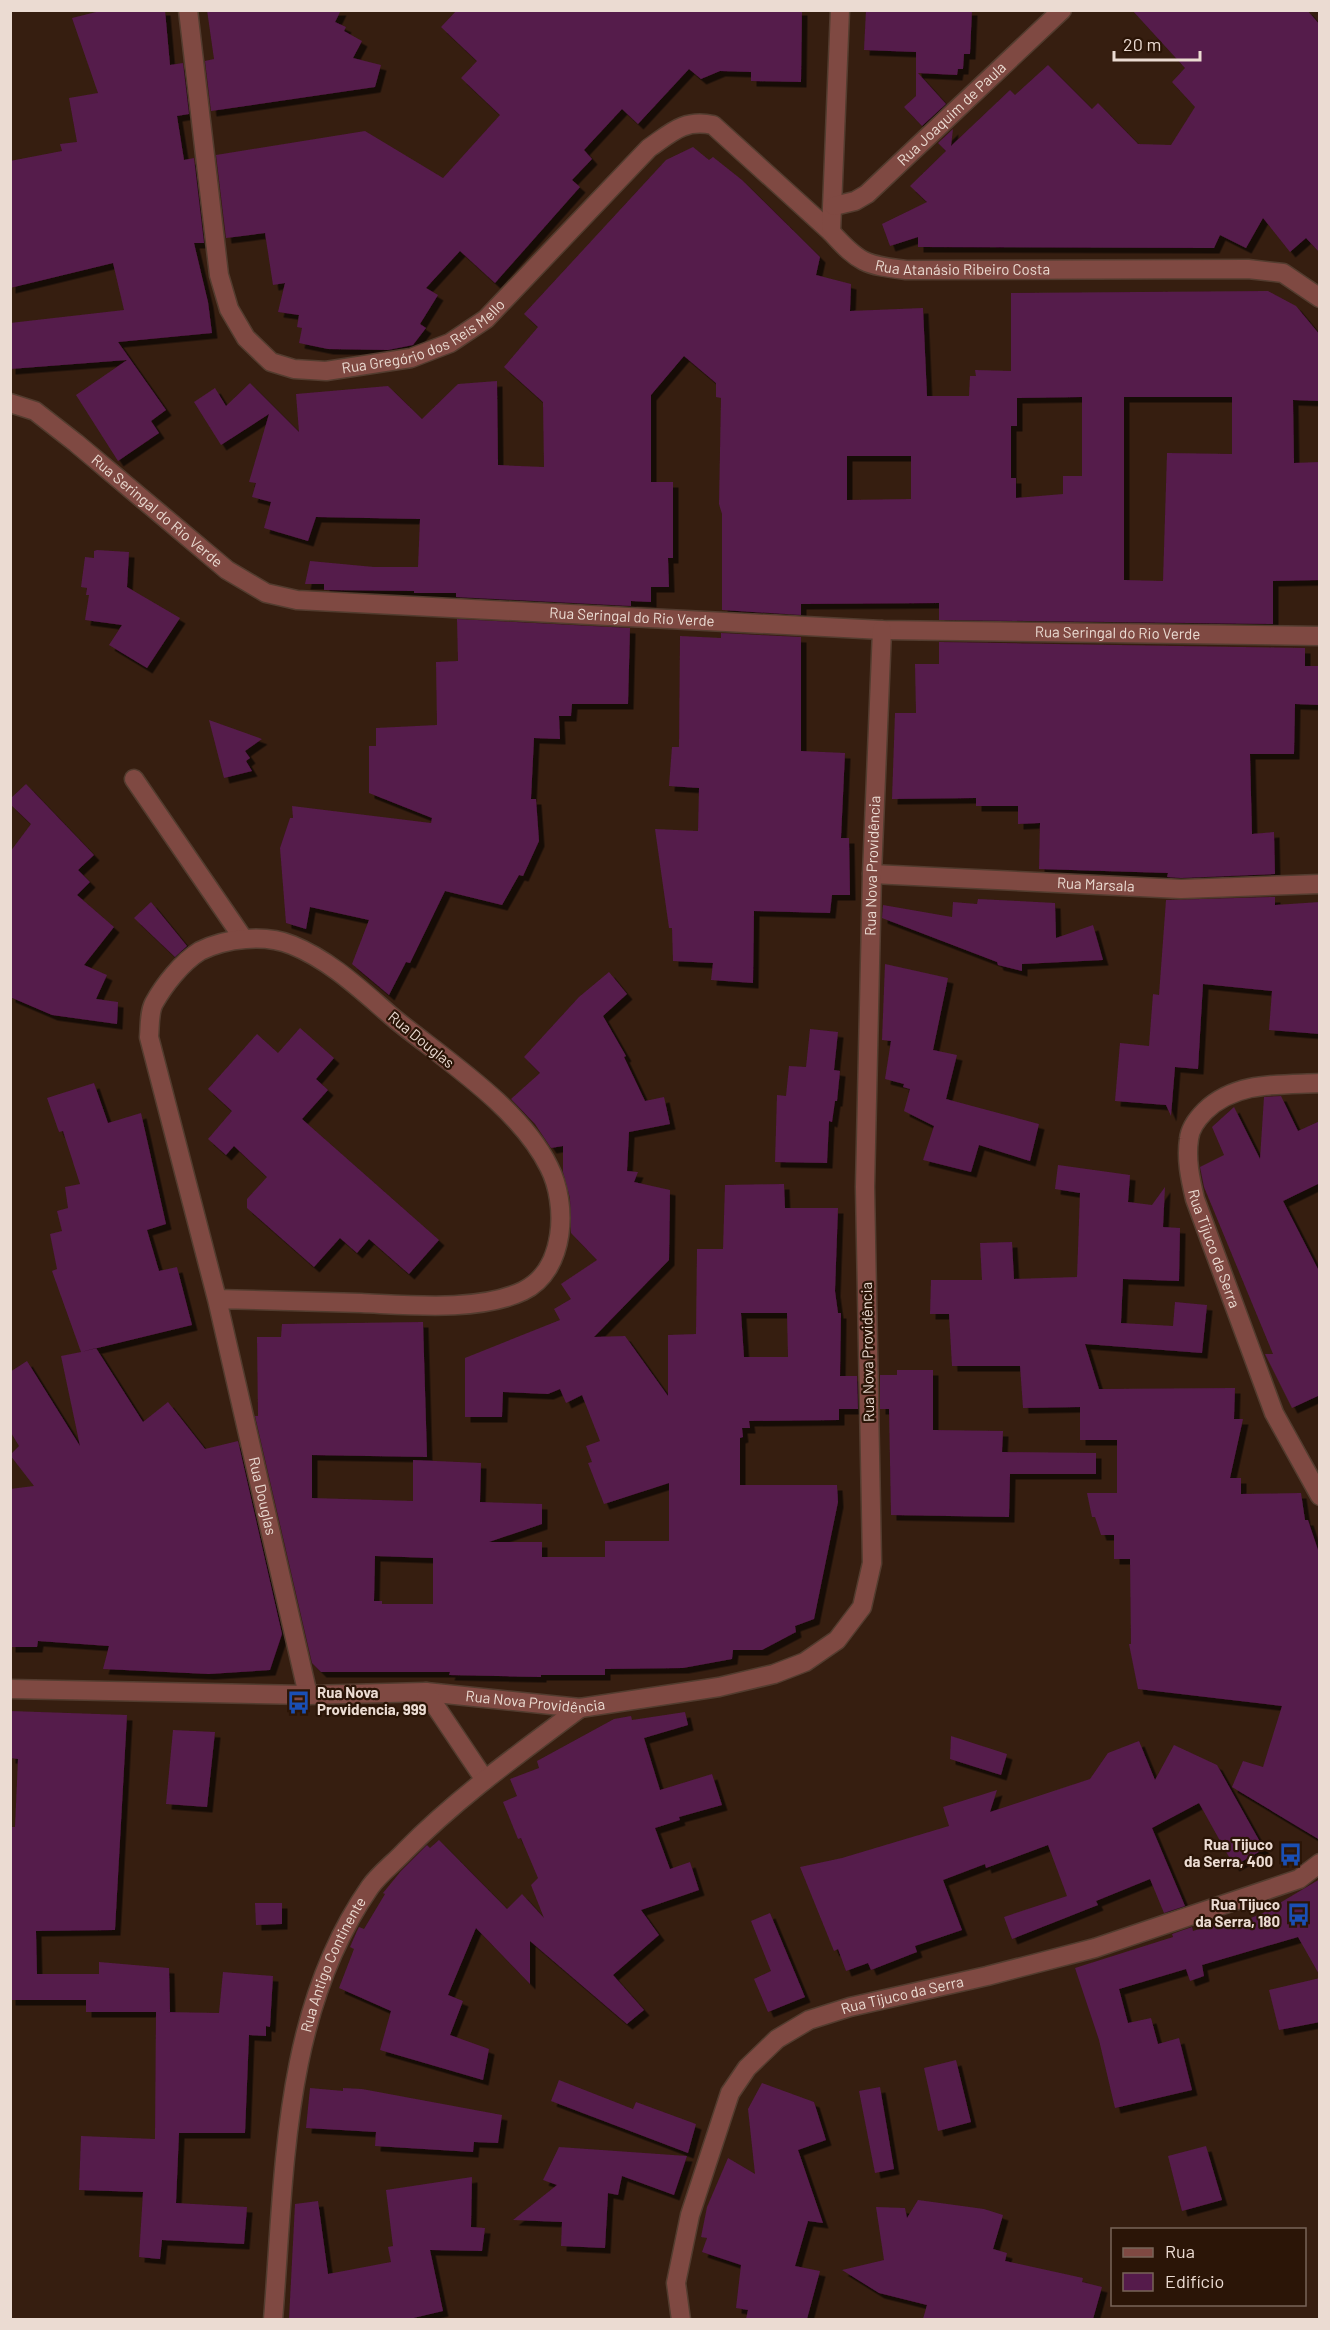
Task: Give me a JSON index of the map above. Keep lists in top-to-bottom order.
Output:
{
  "streets": {
    "street": [
      "Rua Joaquim de Paula",
      "Rua Atanásio Ribeiro Costa",
      "Rua Gregório dos Reis Mello",
      "Rua Seringal do Rio Verde",
      "Rua Nova Providência",
      "Rua Marsala",
      "Rua Douglas",
      "Rua Tijuco da Serra",
      "Rua Antigo Continente"
    ]
  },
  "crossings": [
    ["Rua Atanásio Ribeiro Costa", "Rua Gregório dos Reis Mello"],
    ["Rua Seringal do Rio Verde", "Rua Nova Providência"],
    ["Rua Nova Providência", "Rua Marsala"],
    ["Rua Nova Providência", "Rua Douglas"],
    ["Rua Nova Providência", "Rua Antigo Continente"]
  ],
  "places": {
    "bus stop": ["Rua Nova Providencia, 999", "Rua Tijuco da Serra, 400", "Rua Tijuco da Serra, 180"]
  },
  "legend": ["Rua", "Edifício"],
  "scale_bar": "20 m"
}
